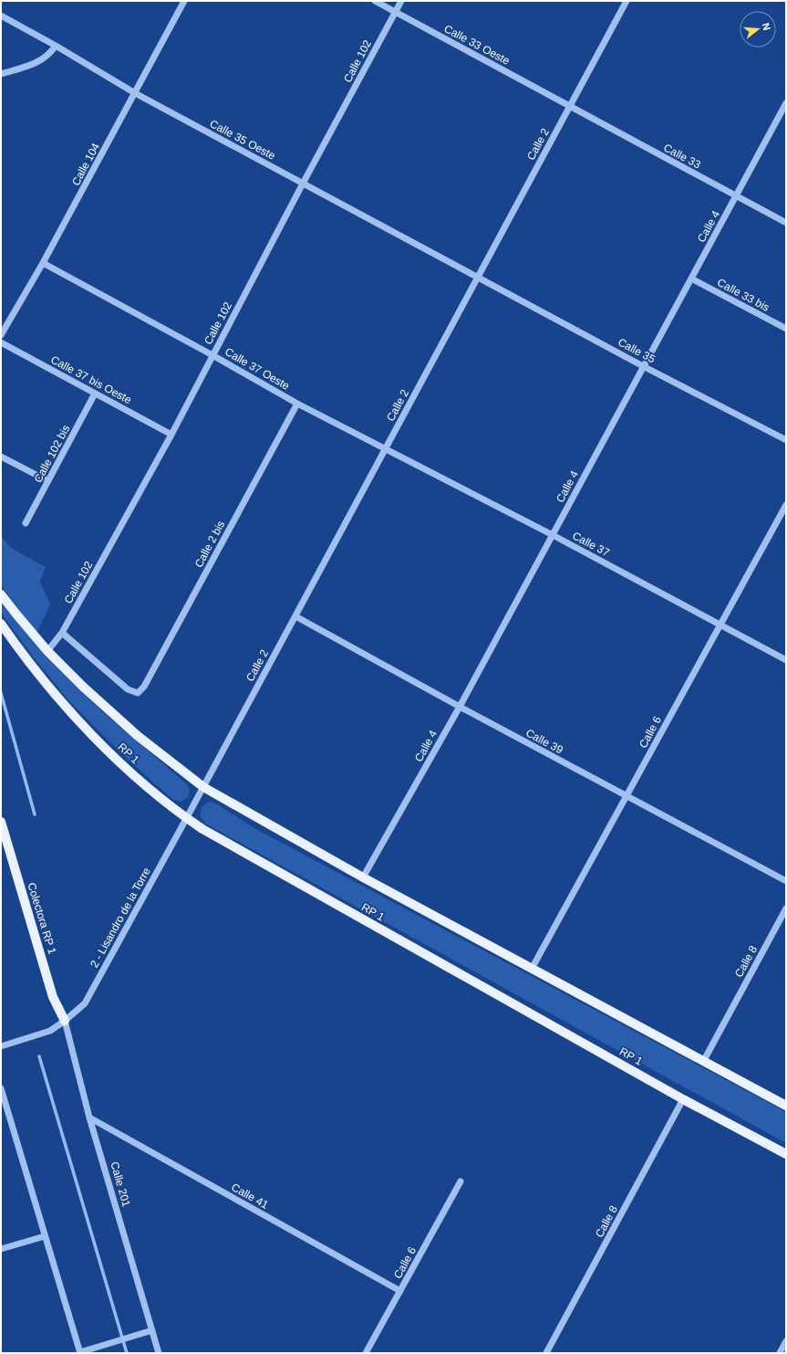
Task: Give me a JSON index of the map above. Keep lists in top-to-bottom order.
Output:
{
  "streets": {
    "main road": ["RP 1", "Colectora RP 1"],
    "street": [
      "Calle 33 Oeste",
      "Calle 102",
      "Calle 35 Oeste",
      "Calle 2",
      "Calle 33",
      "Calle 104",
      "Calle 4",
      "Calle 33 bis",
      "Calle 35",
      "Calle 37 Oeste",
      "Calle 37 bis Oeste",
      "Calle 102 bis",
      "Calle 2 bis",
      "Calle 37",
      "Calle 6",
      "Calle 39",
      "2 - Lisandro de la Torre",
      "Calle 8",
      "Calle 201",
      "Calle 41"
    ]
  },
  "crossings": [
    ["Calle 33 Oeste", "Calle 102"],
    ["Calle 33 Oeste", "Calle 2"],
    ["Calle 33 Oeste", "Calle 33"],
    ["Calle 102", "Calle 35 Oeste"],
    ["Calle 102", "Calle 37 Oeste"],
    ["Calle 102", "Calle 37 bis Oeste"],
    ["Calle 102", "Calle 2 bis"],
    ["Calle 102", "RP 1"],
    ["Calle 35 Oeste", "Calle 2"],
    ["Calle 35 Oeste", "Calle 104"],
    ["Calle 35 Oeste", "Calle 35"],
    ["Calle 2", "Calle 33"],
    ["Calle 2", "Calle 35"],
    ["Calle 2", "Calle 37 Oeste"],
    ["Calle 2", "Calle 37"],
    ["Calle 2", "Calle 39"],
    ["Calle 2", "RP 1"],
    ["Calle 2", "2 - Lisandro de la Torre"],
    ["Calle 33", "Calle 4"],
    ["Calle 104", "Calle 37 Oeste"],
    ["Calle 4", "Calle 33 bis"],
    ["Calle 4", "Calle 35"],
    ["Calle 4", "Calle 37"],
    ["Calle 4", "Calle 39"],
    ["Calle 4", "RP 1"],
    ["Calle 37 Oeste", "Calle 2 bis"],
    ["Calle 37 Oeste", "Calle 37"],
    ["Calle 37 bis Oeste", "Calle 102 bis"],
    ["Calle 37", "Calle 6"],
    ["Calle 6", "Calle 39"],
    ["Calle 6", "RP 1"],
    ["Calle 6", "Calle 41"],
    ["RP 1", "2 - Lisandro de la Torre"],
    ["RP 1", "Calle 8"],
    ["2 - Lisandro de la Torre", "Colectora RP 1"],
    ["2 - Lisandro de la Torre", "Calle 201"],
    ["Colectora RP 1", "Calle 201"],
    ["Calle 201", "Calle 41"]
  ],
  "north": "right"
}
